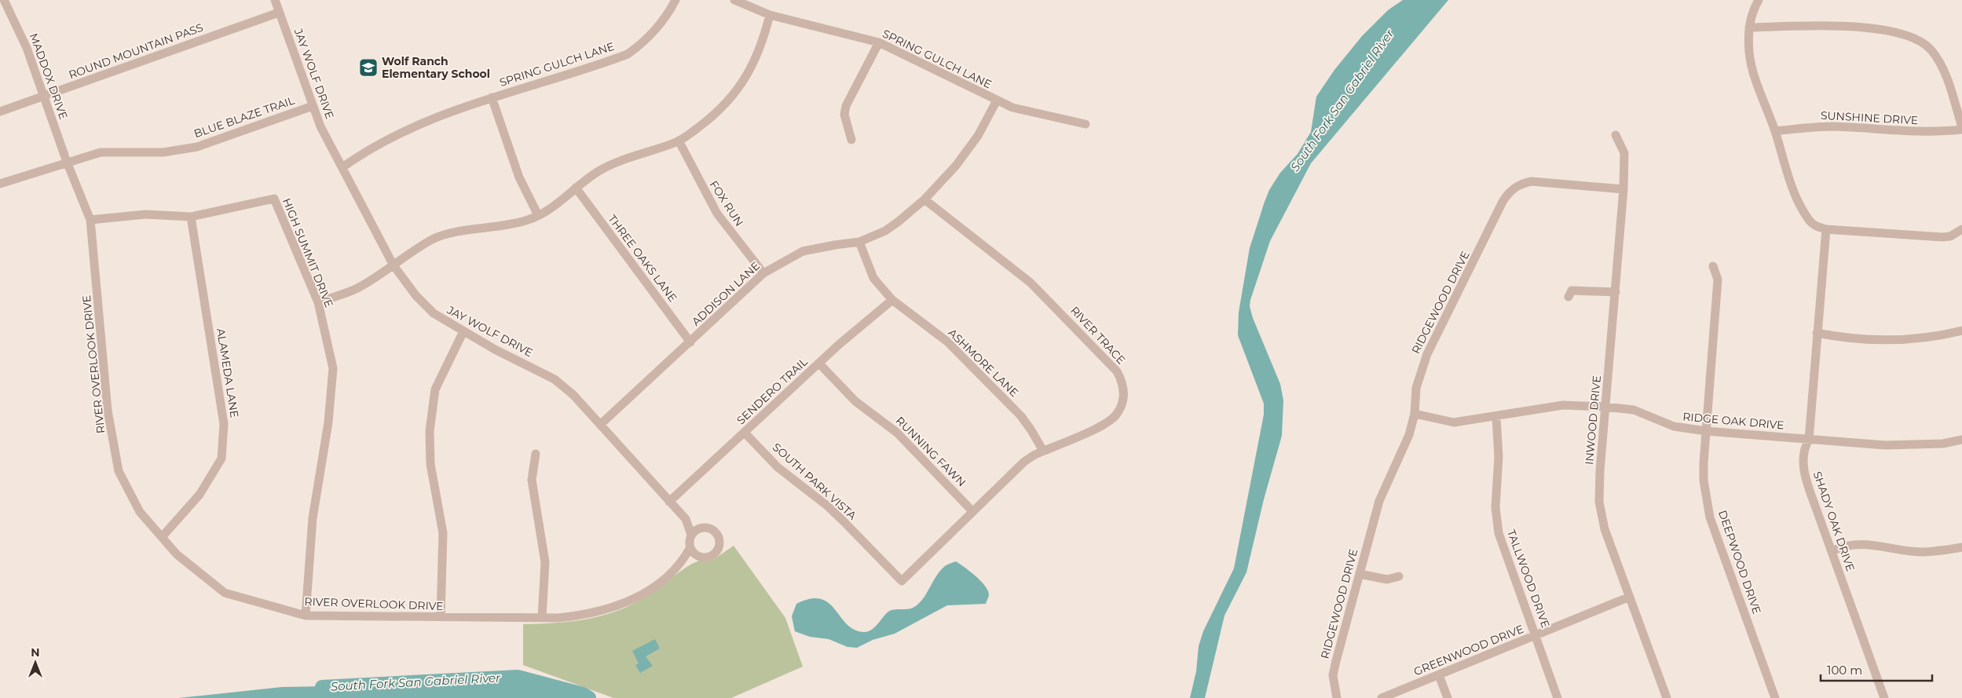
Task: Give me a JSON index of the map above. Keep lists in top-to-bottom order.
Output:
{
  "streets": {
    "street": [
      "ROUND MOUNTAIN PASS",
      "SPRING GULCH LANE",
      "JAY WOLF DRIVE",
      "MADDOX DRIVE",
      "BLUE BLAZE TRAIL",
      "SUNSHINE DRIVE",
      "FOX RUN",
      "HIGH SUMMIT DRIVE",
      "THREE OAKS LANE",
      "ADDISON LANE",
      "RIDGEWOOD DRIVE",
      "RIVER TRACE",
      "ASHMORE LANE",
      "RIVER OVERLOOK DRIVE",
      "ALAMEDA LANE",
      "SENDERO TRAIL",
      "INWOOD DRIVE",
      "RIDGE OAK DRIVE",
      "RUNNING FAWN",
      "SOUTH PARK VISTA",
      "SHADY OAK DRIVE",
      "DEEPWOOD DRIVE",
      "TALLWOOD DRIVE",
      "GREENWOOD DRIVE"
    ]
  },
  "crossings": [
    ["ROUND MOUNTAIN PASS", "JAY WOLF DRIVE"],
    ["ROUND MOUNTAIN PASS", "MADDOX DRIVE"],
    ["SPRING GULCH LANE", "JAY WOLF DRIVE"],
    ["SPRING GULCH LANE", "ADDISON LANE"],
    ["JAY WOLF DRIVE", "BLUE BLAZE TRAIL"],
    ["JAY WOLF DRIVE", "ADDISON LANE"],
    ["JAY WOLF DRIVE", "SENDERO TRAIL"],
    ["MADDOX DRIVE", "BLUE BLAZE TRAIL"],
    ["MADDOX DRIVE", "RIVER OVERLOOK DRIVE"],
    ["BLUE BLAZE TRAIL", "RIVER OVERLOOK DRIVE"],
    ["FOX RUN", "ADDISON LANE"],
    ["HIGH SUMMIT DRIVE", "RIVER OVERLOOK DRIVE"],
    ["HIGH SUMMIT DRIVE", "ALAMEDA LANE"],
    ["THREE OAKS LANE", "ADDISON LANE"],
    ["ADDISON LANE", "RIVER TRACE"],
    ["ADDISON LANE", "ASHMORE LANE"],
    ["RIDGEWOOD DRIVE", "INWOOD DRIVE"],
    ["RIDGEWOOD DRIVE", "RIDGE OAK DRIVE"],
    ["RIVER TRACE", "ASHMORE LANE"],
    ["RIVER TRACE", "RUNNING FAWN"],
    ["RIVER TRACE", "SOUTH PARK VISTA"],
    ["ASHMORE LANE", "SENDERO TRAIL"],
    ["RIVER OVERLOOK DRIVE", "ALAMEDA LANE"],
    ["SENDERO TRAIL", "RUNNING FAWN"],
    ["SENDERO TRAIL", "SOUTH PARK VISTA"],
    ["INWOOD DRIVE", "RIDGE OAK DRIVE"],
    ["INWOOD DRIVE", "GREENWOOD DRIVE"],
    ["RIDGE OAK DRIVE", "SHADY OAK DRIVE"],
    ["RIDGE OAK DRIVE", "DEEPWOOD DRIVE"],
    ["RIDGE OAK DRIVE", "TALLWOOD DRIVE"],
    ["TALLWOOD DRIVE", "GREENWOOD DRIVE"]
  ],
  "water": ["South Fork San Gabriel River"],
  "places": {
    "school or university": ["Wolf Ranch Elementary School"]
  },
  "scale_bar": "100 m",
  "north": "top"
}
